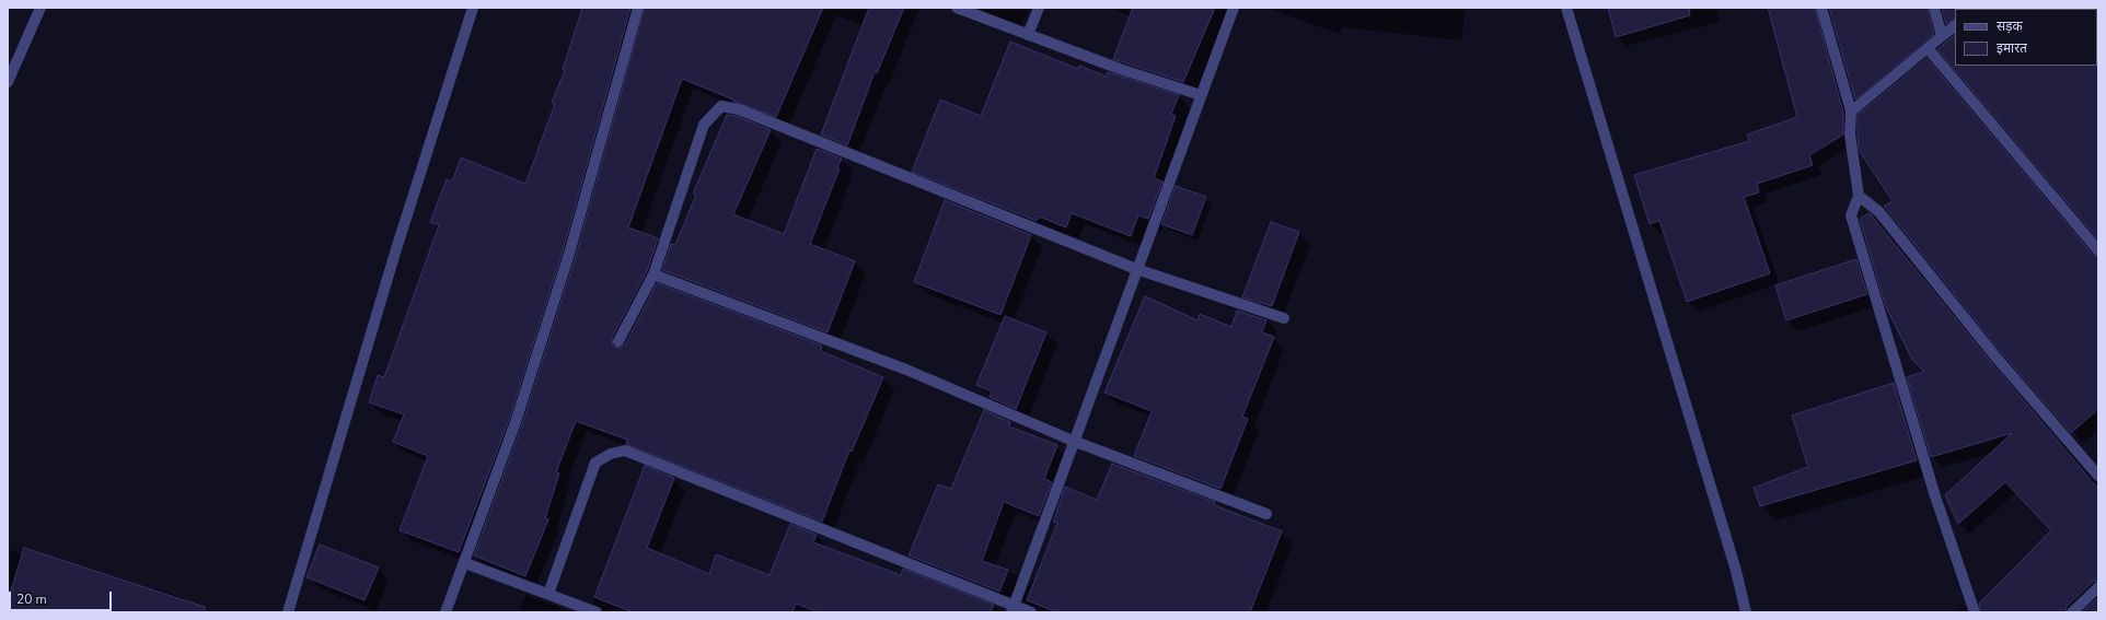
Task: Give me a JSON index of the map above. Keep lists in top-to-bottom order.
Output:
{
  "legend": ["सड़क", "इमारत"],
  "scale_bar": "20 m"
}
